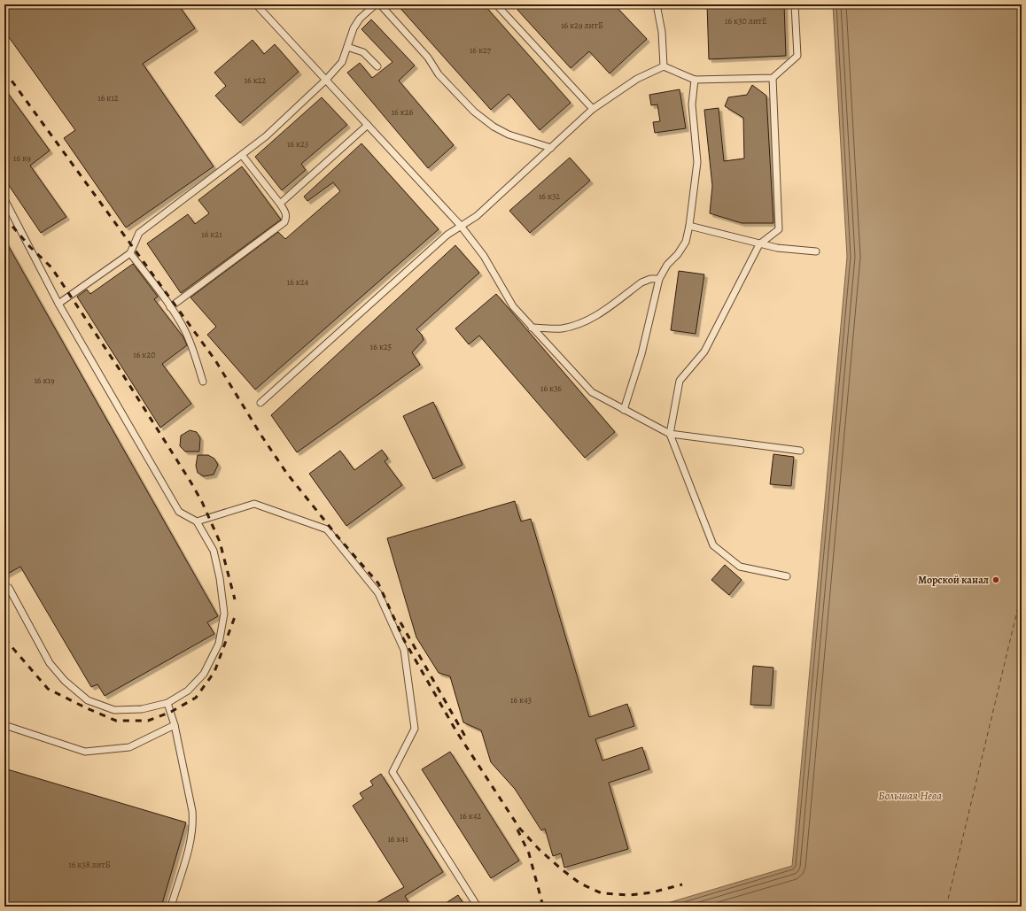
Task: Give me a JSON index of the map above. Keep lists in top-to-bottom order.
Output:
{
  "water": ["Большая Нева"],
  "places": ["Морской канал"],
  "house_numbers": [
    "16 к30 литЕ",
    "16 к29 литБ",
    "16 к27",
    "16 к22",
    "16 к12",
    "16 к26",
    "16 к23",
    "16 к9",
    "16 к32",
    "16 к21",
    "16 к24",
    "16 к25",
    "16 к20",
    "16 к19",
    "16 к36",
    "16 к43",
    "16 к42",
    "16 к41",
    "16 к38 литБ"
  ]
}
